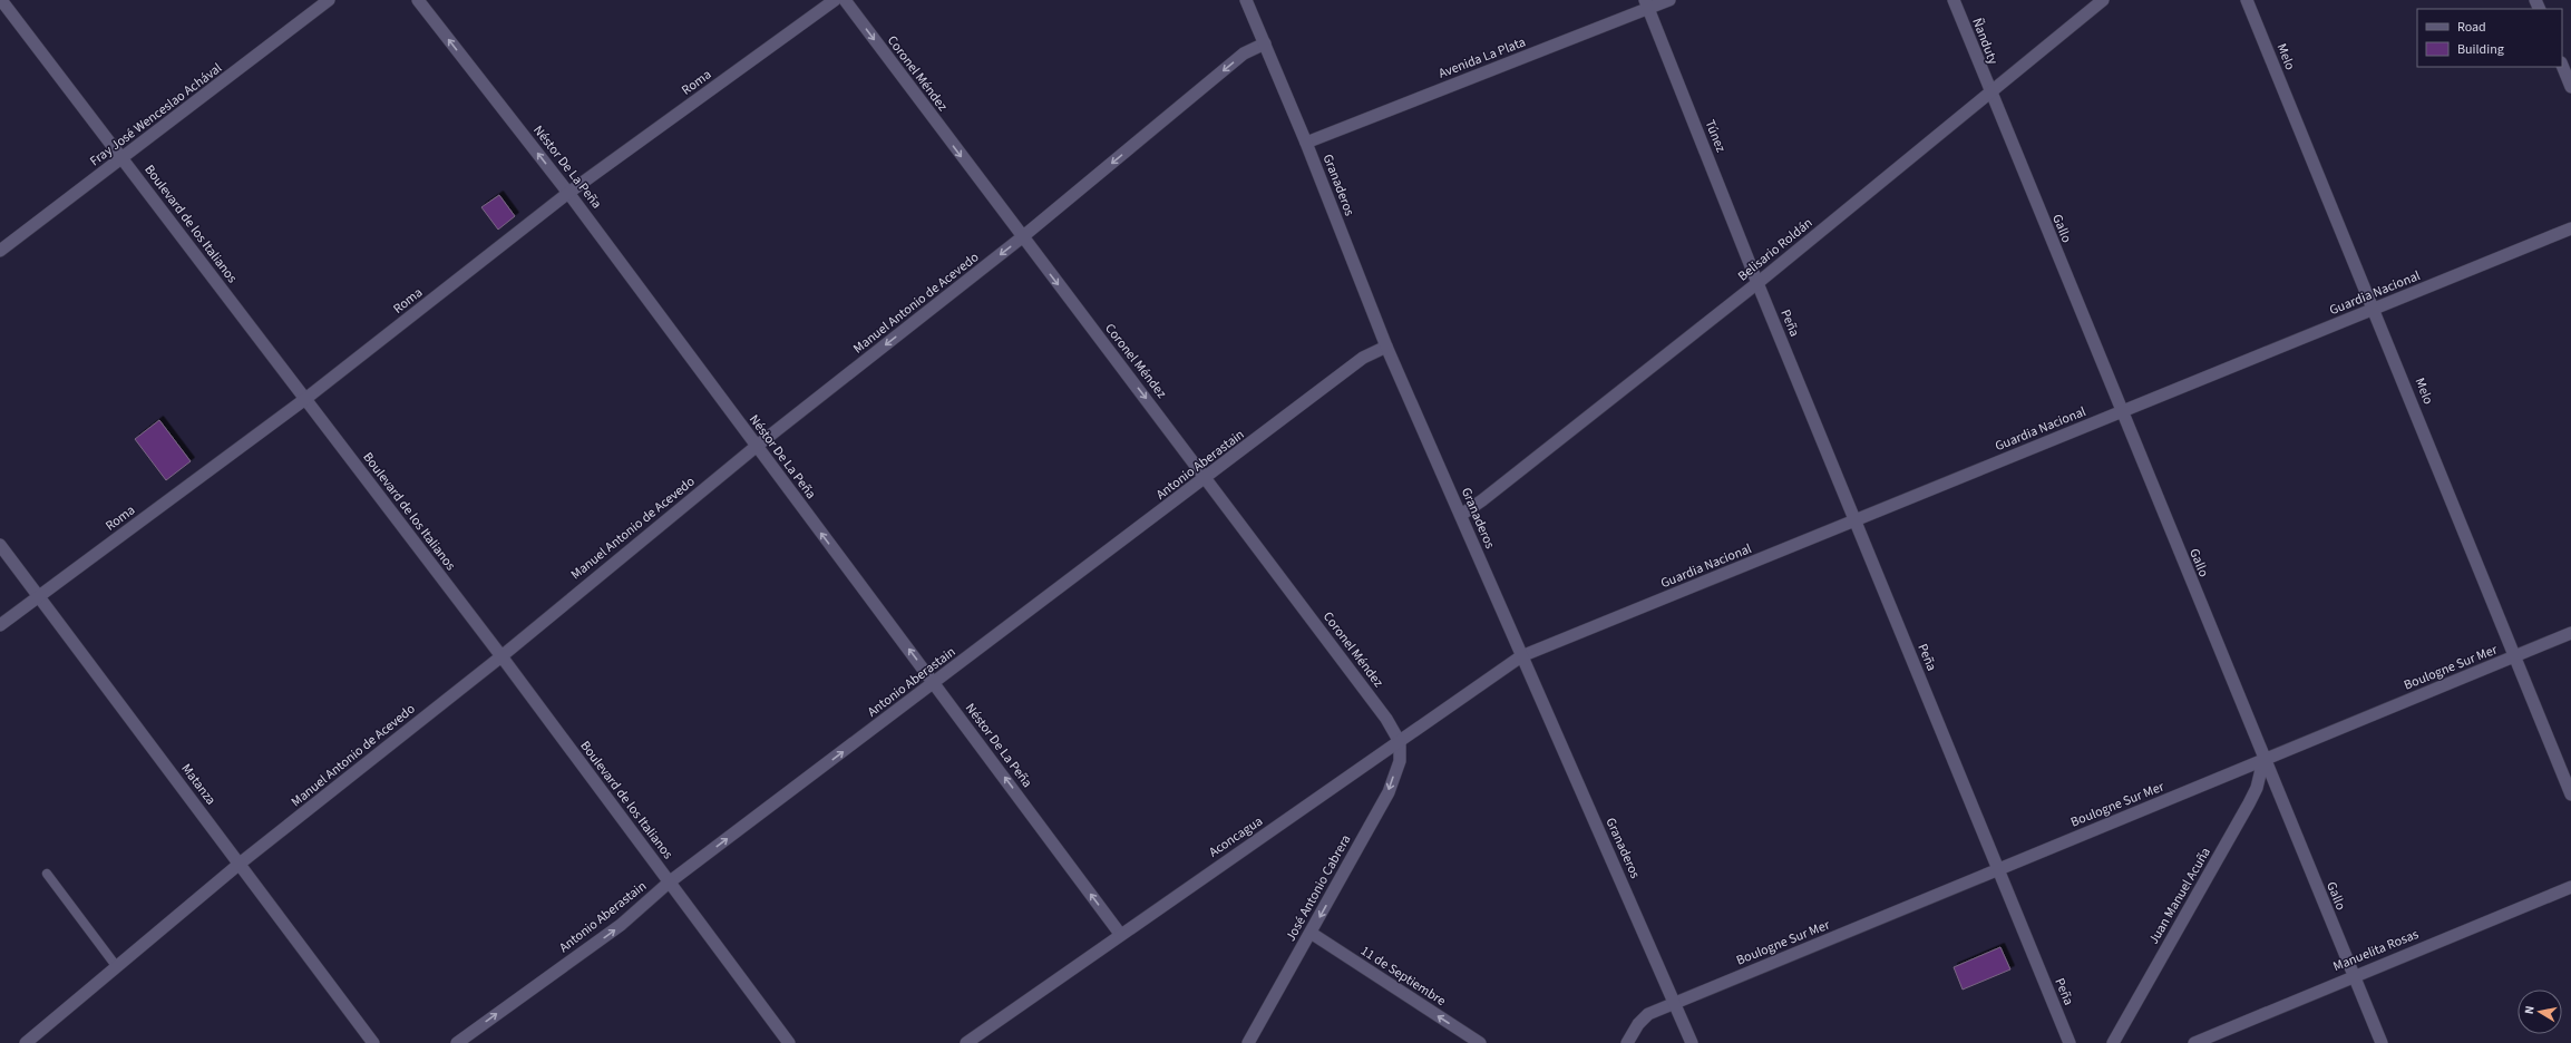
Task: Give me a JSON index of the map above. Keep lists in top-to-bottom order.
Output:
{
  "streets": {
    "street": [
      "Ñanduty",
      "Melo",
      "Avenida La Plata",
      "Coronel Méndez",
      "Roma",
      "Fray José Wenceslao Achával",
      "Túnez",
      "Néstor De La Peña",
      "Granaderos",
      "Boulevard de los Italianos",
      "Gallo",
      "Belisario Roldán",
      "Guardia Nacional",
      "Manuel Antonio de Acevedo",
      "Peña",
      "Antonio Aberastain",
      "Boulogne Sur Mer",
      "Matanza",
      "Aconcagua",
      "José Antonio Cabrera",
      "Juan Manuel Acuña",
      "Manuelita Rosas",
      "11 de Septiembre"
    ]
  },
  "crossings": [
    ["Ñanduty", "Gallo"],
    ["Ñanduty", "Belisario Roldán"],
    ["Melo", "Guardia Nacional"],
    ["Melo", "Boulogne Sur Mer"],
    ["Avenida La Plata", "Túnez"],
    ["Avenida La Plata", "Granaderos"],
    ["Coronel Méndez", "Manuel Antonio de Acevedo"],
    ["Coronel Méndez", "Antonio Aberastain"],
    ["Coronel Méndez", "Aconcagua"],
    ["Coronel Méndez", "José Antonio Cabrera"],
    ["Roma", "Néstor De La Peña"],
    ["Roma", "Boulevard de los Italianos"],
    ["Roma", "Matanza"],
    ["Fray José Wenceslao Achával", "Boulevard de los Italianos"],
    ["Túnez", "Belisario Roldán"],
    ["Túnez", "Peña"],
    ["Néstor De La Peña", "Manuel Antonio de Acevedo"],
    ["Néstor De La Peña", "Antonio Aberastain"],
    ["Néstor De La Peña", "Aconcagua"],
    ["Granaderos", "Belisario Roldán"],
    ["Granaderos", "Guardia Nacional"],
    ["Granaderos", "Manuel Antonio de Acevedo"],
    ["Granaderos", "Antonio Aberastain"],
    ["Granaderos", "Boulogne Sur Mer"],
    ["Granaderos", "Aconcagua"],
    ["Boulevard de los Italianos", "Manuel Antonio de Acevedo"],
    ["Boulevard de los Italianos", "Antonio Aberastain"],
    ["Gallo", "Belisario Roldán"],
    ["Gallo", "Guardia Nacional"],
    ["Gallo", "Boulogne Sur Mer"],
    ["Gallo", "Juan Manuel Acuña"],
    ["Gallo", "Manuelita Rosas"],
    ["Belisario Roldán", "Peña"],
    ["Guardia Nacional", "Peña"],
    ["Guardia Nacional", "Aconcagua"],
    ["Manuel Antonio de Acevedo", "Matanza"],
    ["Peña", "Boulogne Sur Mer"],
    ["Boulogne Sur Mer", "Juan Manuel Acuña"],
    ["Aconcagua", "José Antonio Cabrera"],
    ["José Antonio Cabrera", "11 de Septiembre"]
  ],
  "one_way": [
    "Coronel Méndez",
    "Néstor De La Peña",
    "Manuel Antonio de Acevedo",
    "Antonio Aberastain",
    "José Antonio Cabrera",
    "11 de Septiembre"
  ],
  "legend": ["Road", "Building"],
  "north": "left"
}
